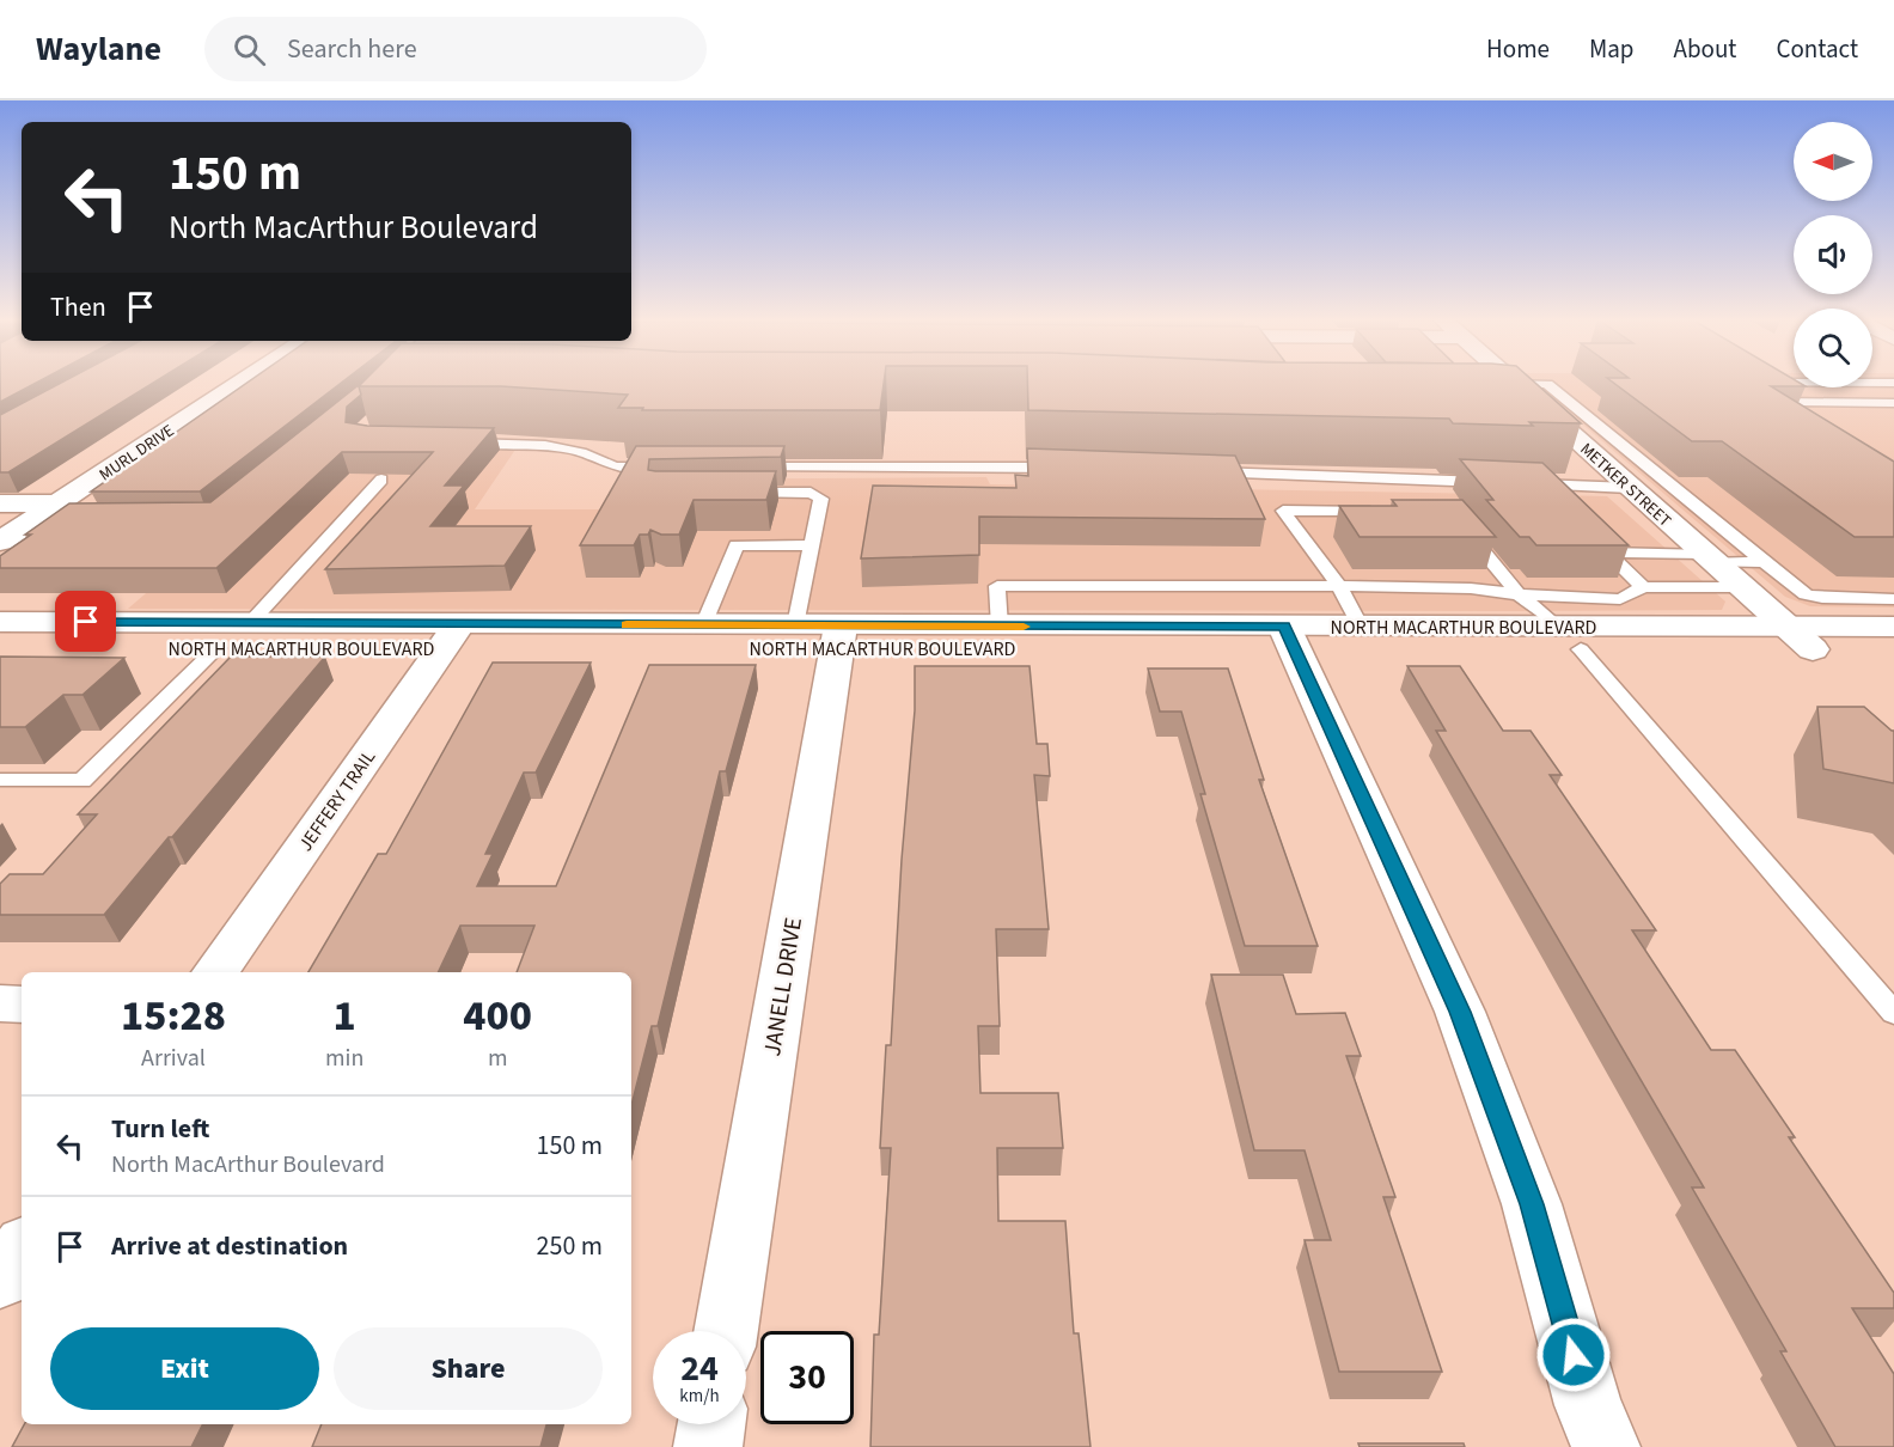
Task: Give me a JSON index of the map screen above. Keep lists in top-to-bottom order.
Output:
{
  "streets": {
    "street": [
      "MURL DRIVE",
      "METKER STREET",
      "NORTH MACARTHUR BOULEVARD",
      "JEFFERY TRAIL",
      "JANELL DRIVE"
    ]
  },
  "crossings": [
    ["METKER STREET", "NORTH MACARTHUR BOULEVARD"],
    ["NORTH MACARTHUR BOULEVARD", "JEFFERY TRAIL"],
    ["NORTH MACARTHUR BOULEVARD", "JANELL DRIVE"]
  ],
  "north": "left",
  "page": {
    "header": "Waylane",
    "search": "Search here",
    "nav": [
      "Home",
      "Map",
      "About",
      "Contact"
    ],
    "turn": ["150 m", "North MacArthur Boulevard"],
    "then": "Then",
    "eta": [
      "15:28",
      "Arrival",
      "1",
      "min",
      "400",
      "m"
    ],
    "list": [
      {
        "name": "Turn left",
        "note": "North MacArthur Boulevard",
        "value": "150 m"
      },
      {
        "name": "Arrive at destination",
        "value": "250 m"
      }
    ],
    "buttons": ["Exit", "Share"],
    "speed": "24 km/h",
    "limit": "30"
  }
}
